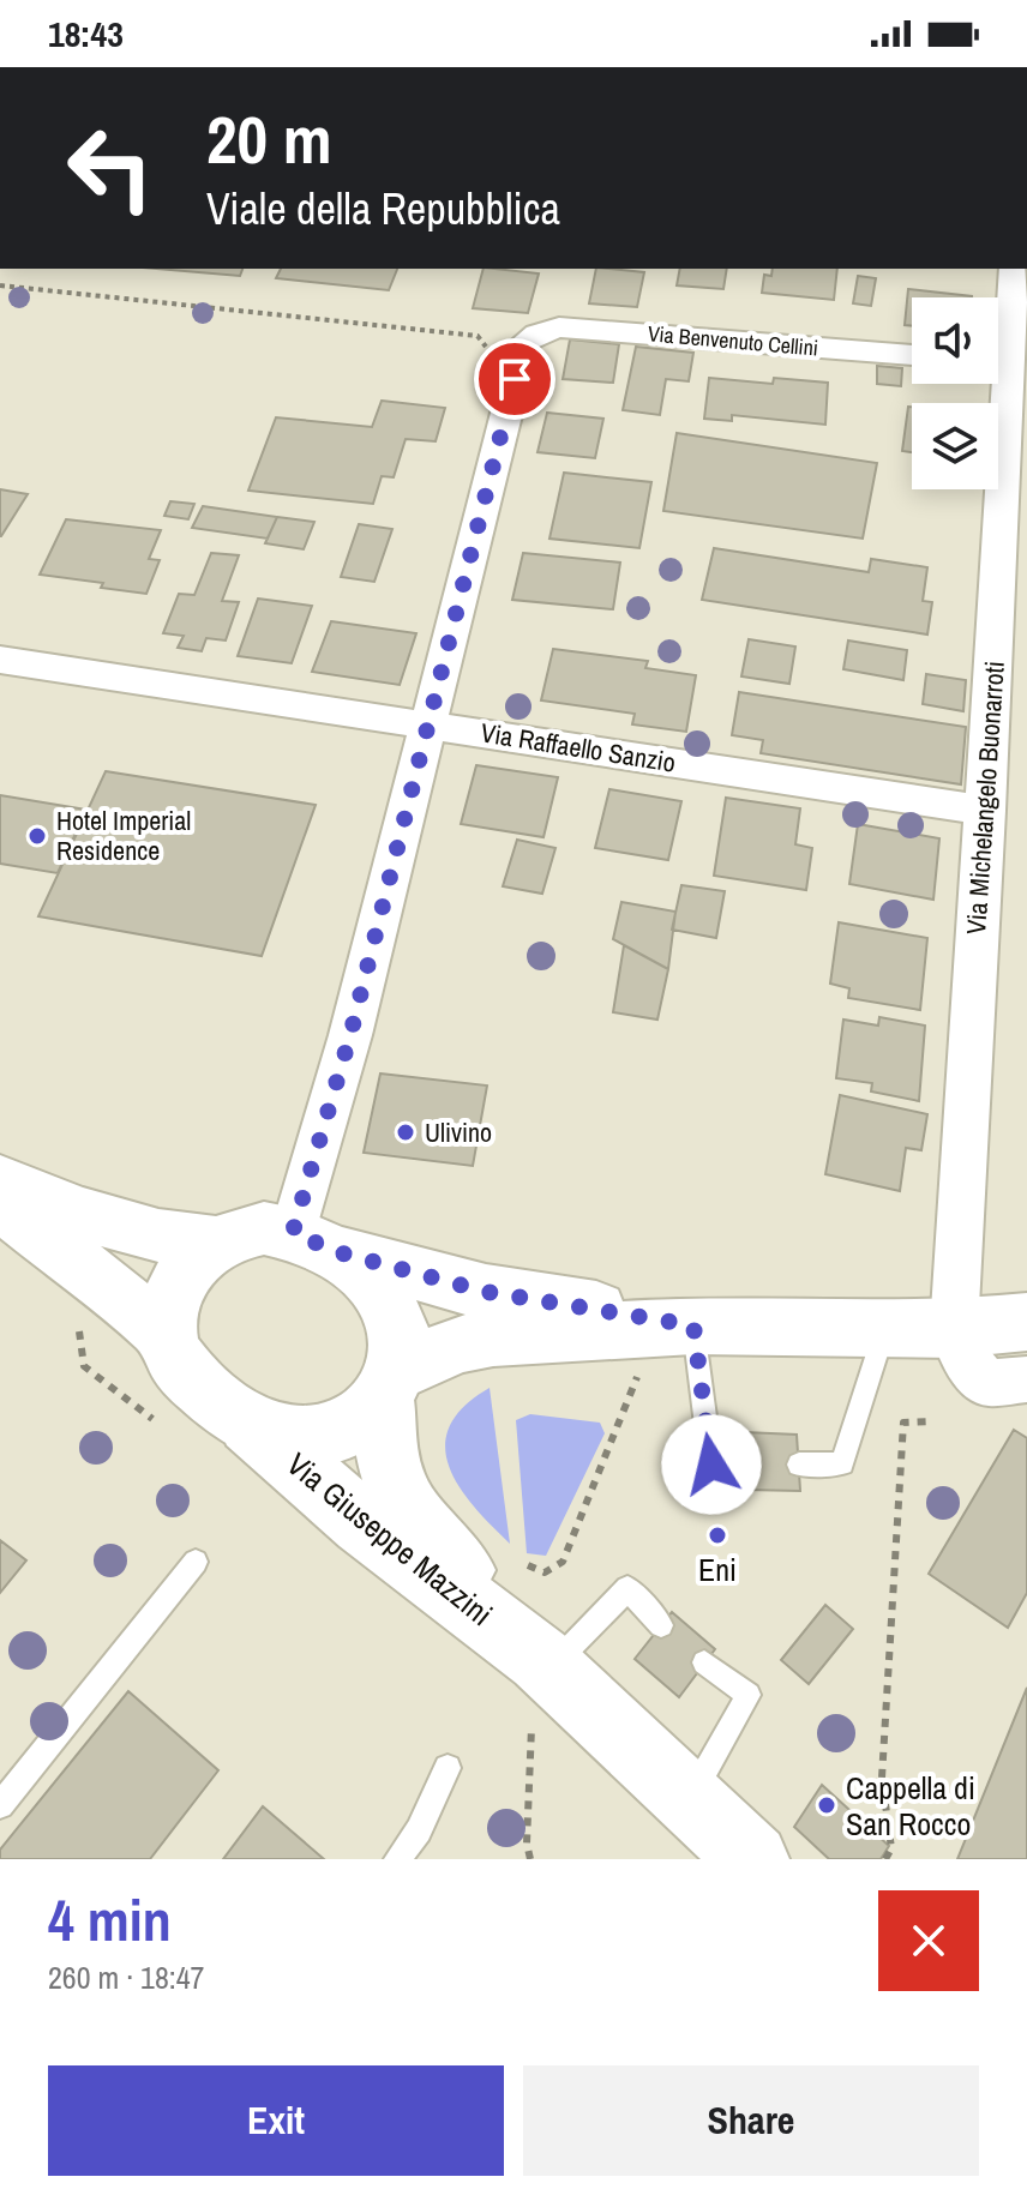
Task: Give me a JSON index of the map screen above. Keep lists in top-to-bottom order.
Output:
{
  "streets": {
    "main road": ["Via Giuseppe Mazzini"],
    "street": ["Via Benvenuto Cellini", "Via Raffaello Sanzio", "Via Michelangelo Buonarroti"]
  },
  "crossings": [
    ["Via Benvenuto Cellini", "Via Raffaello Sanzio"],
    ["Via Raffaello Sanzio", "Via Michelangelo Buonarroti"]
  ],
  "places": [
    "Hotel Imperial Residence",
    "Ulivino",
    "Eni",
    "Cappella di San Rocco"
  ],
  "page": {
    "status": "18:43",
    "turn": ["20 m", "Viale della Repubblica"],
    "heading": ["4 min", "260 m · 18:47"],
    "buttons": ["Exit", "Share"]
  }
}
